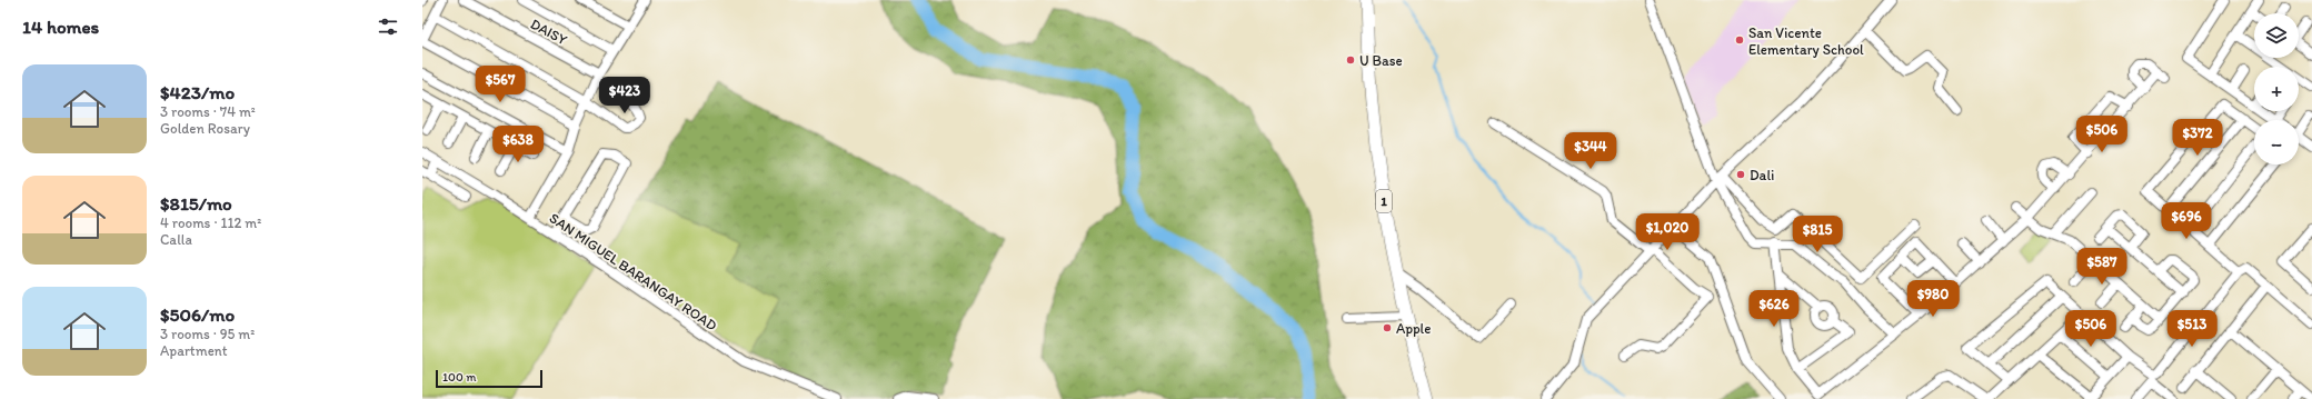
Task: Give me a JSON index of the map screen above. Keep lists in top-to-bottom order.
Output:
{
  "streets": {
    "highway": ["1"],
    "street": ["DAISY", "SAN MIGUEL BARANGAY ROAD"]
  },
  "places": [
    "San Vicente Elementary School",
    "U Base",
    "Dali",
    "Apple"
  ],
  "scale_bar": "100 m",
  "page": {
    "heading": "14 homes",
    "map_buttons": ["+", "−"],
    "list": [
      {
        "name": "$423/mo",
        "note": "3 rooms · 74 m² · Golden Rosary"
      },
      {
        "name": "$815/mo",
        "note": "4 rooms · 112 m² · Calla"
      },
      {
        "name": "$506/mo",
        "note": "3 rooms · 95 m² · Apartment"
      }
    ],
    "price": [
      "$567",
      "$423",
      "$506",
      "$372",
      "$638",
      "$344",
      "$696",
      "$1,020",
      "$815",
      "$587",
      "$980",
      "$626",
      "$506",
      "$513"
    ],
    "scale": "100 m"
  }
}
